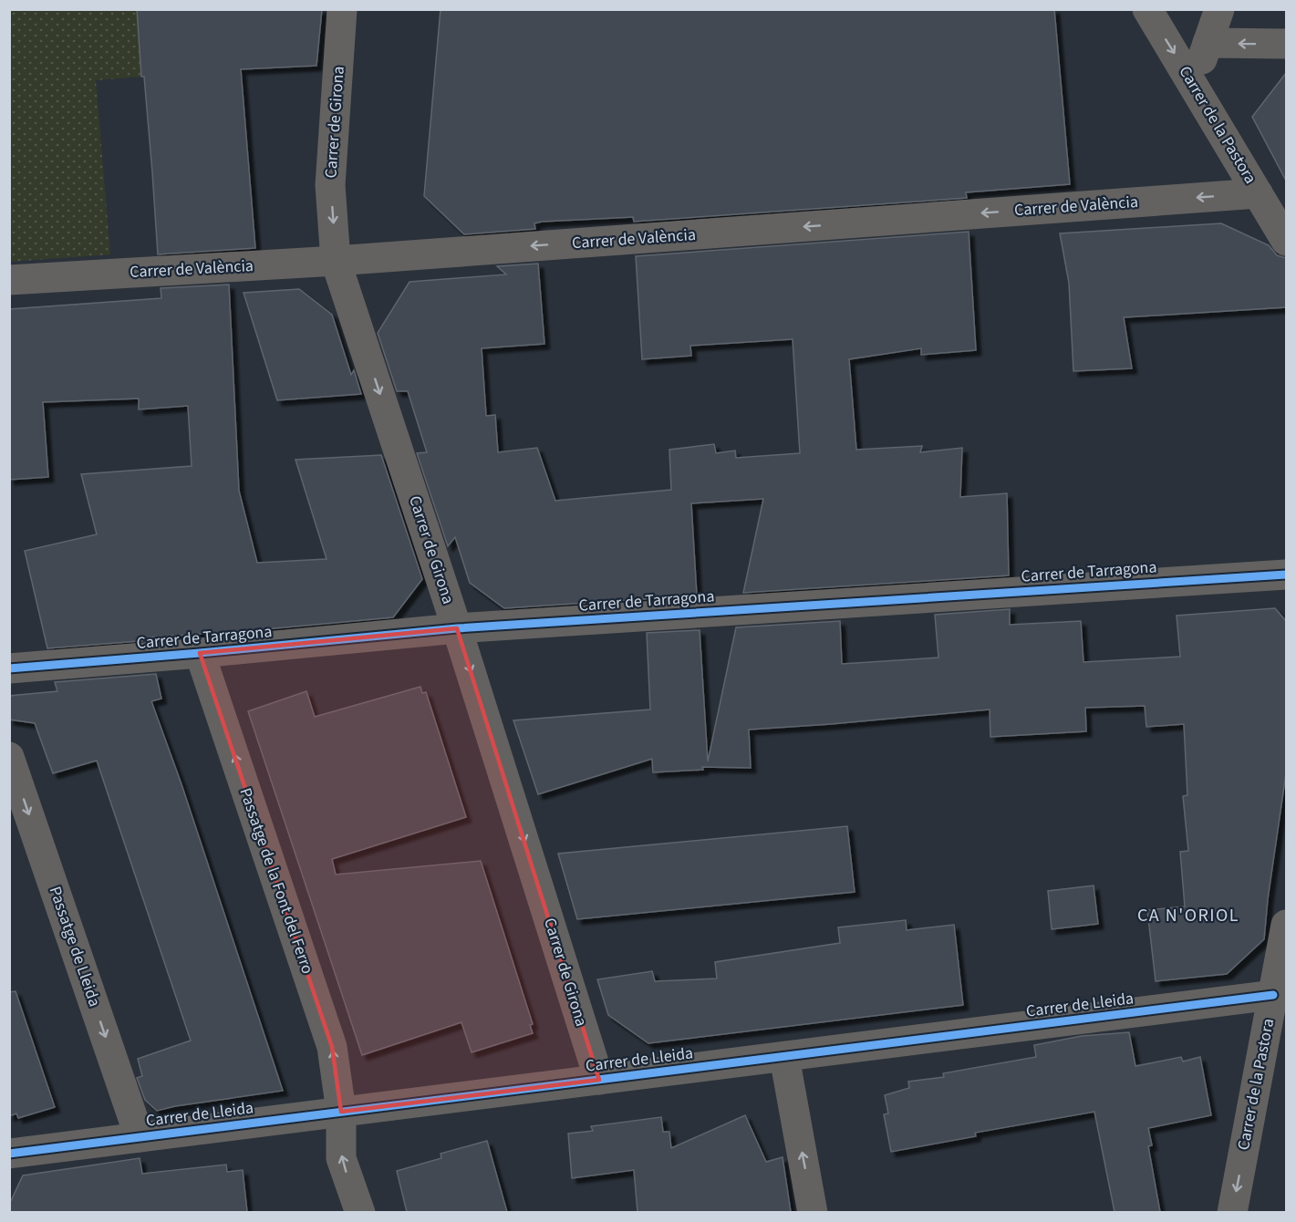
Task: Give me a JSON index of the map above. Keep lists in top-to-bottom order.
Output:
{
  "streets": {
    "street": [
      "Carrer de Girona",
      "Carrer de la Pastora",
      "Carrer de València",
      "Carrer de Tarragona",
      "Passatge de la Font del Ferro",
      "Passatge de Lleida",
      "Carrer de Lleida"
    ]
  },
  "crossings": [
    ["Carrer de Girona", "Carrer de València"],
    ["Carrer de Girona", "Carrer de Tarragona"],
    ["Carrer de Girona", "Carrer de Lleida"],
    ["Carrer de la Pastora", "Carrer de València"],
    ["Carrer de la Pastora", "Carrer de Lleida"],
    ["Carrer de Tarragona", "Passatge de la Font del Ferro"],
    ["Passatge de la Font del Ferro", "Carrer de Lleida"],
    ["Passatge de Lleida", "Carrer de Lleida"]
  ],
  "one_way": [
    "Carrer de Girona",
    "Carrer de la Pastora",
    "Carrer de València",
    "Passatge de la Font del Ferro",
    "Passatge de Lleida"
  ],
  "districts": ["CA N'ORIOL"]
}
